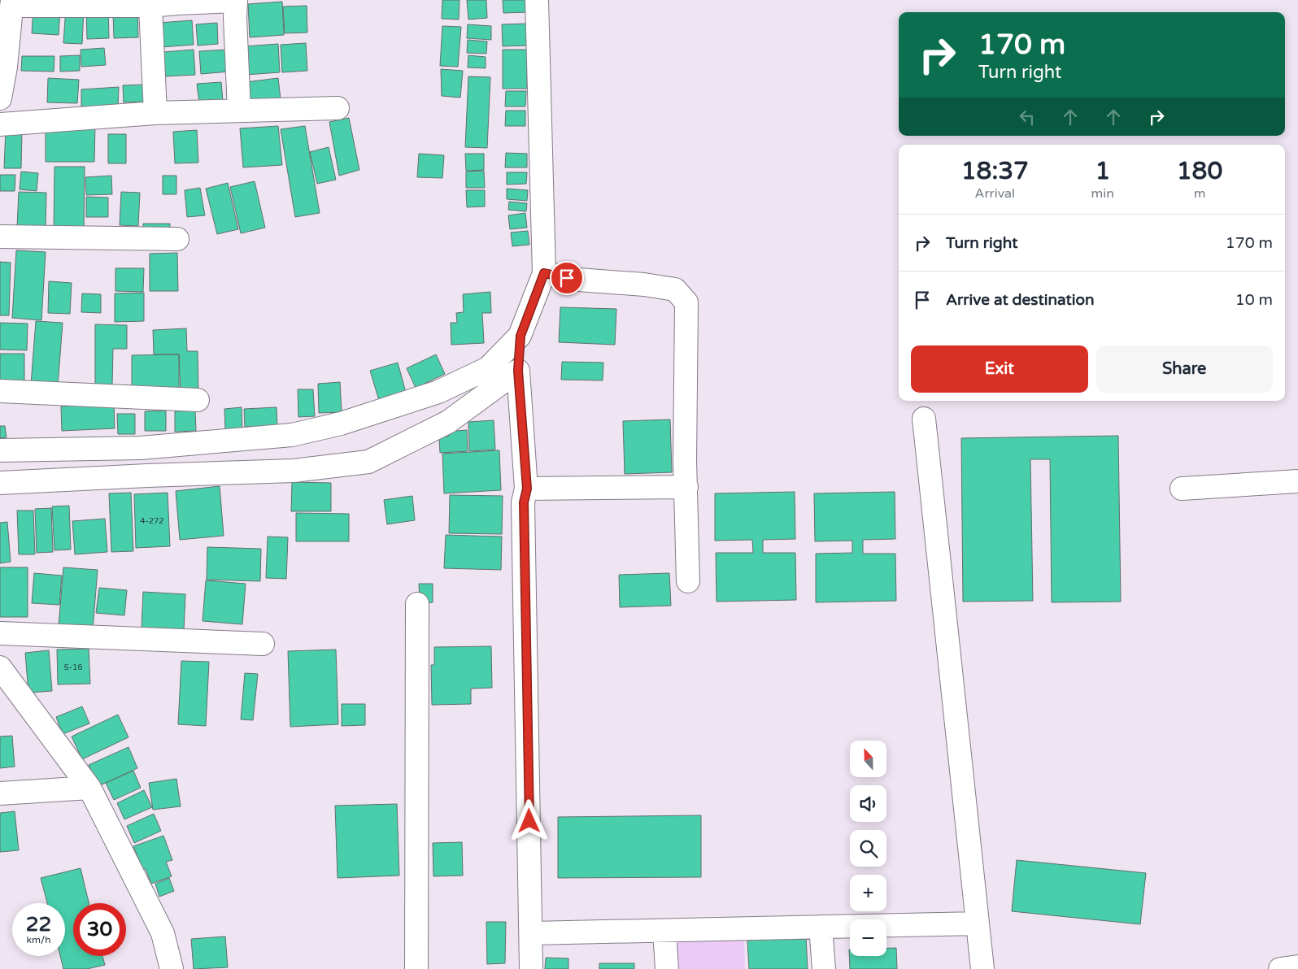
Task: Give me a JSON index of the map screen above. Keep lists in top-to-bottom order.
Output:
{
  "house_numbers": ["4-272", "5-16"],
  "north": "top",
  "page": {
    "turn": ["170 m", "Turn right"],
    "eta": [
      "18:37",
      "Arrival",
      "1",
      "min",
      "180",
      "m"
    ],
    "list": [
      {
        "name": "Turn right",
        "value": "170 m"
      },
      {
        "name": "Arrive at destination",
        "value": "10 m"
      }
    ],
    "buttons": ["Exit", "Share"],
    "map_buttons": ["+", "−"],
    "speed": "22 km/h",
    "limit": "30"
  }
}
